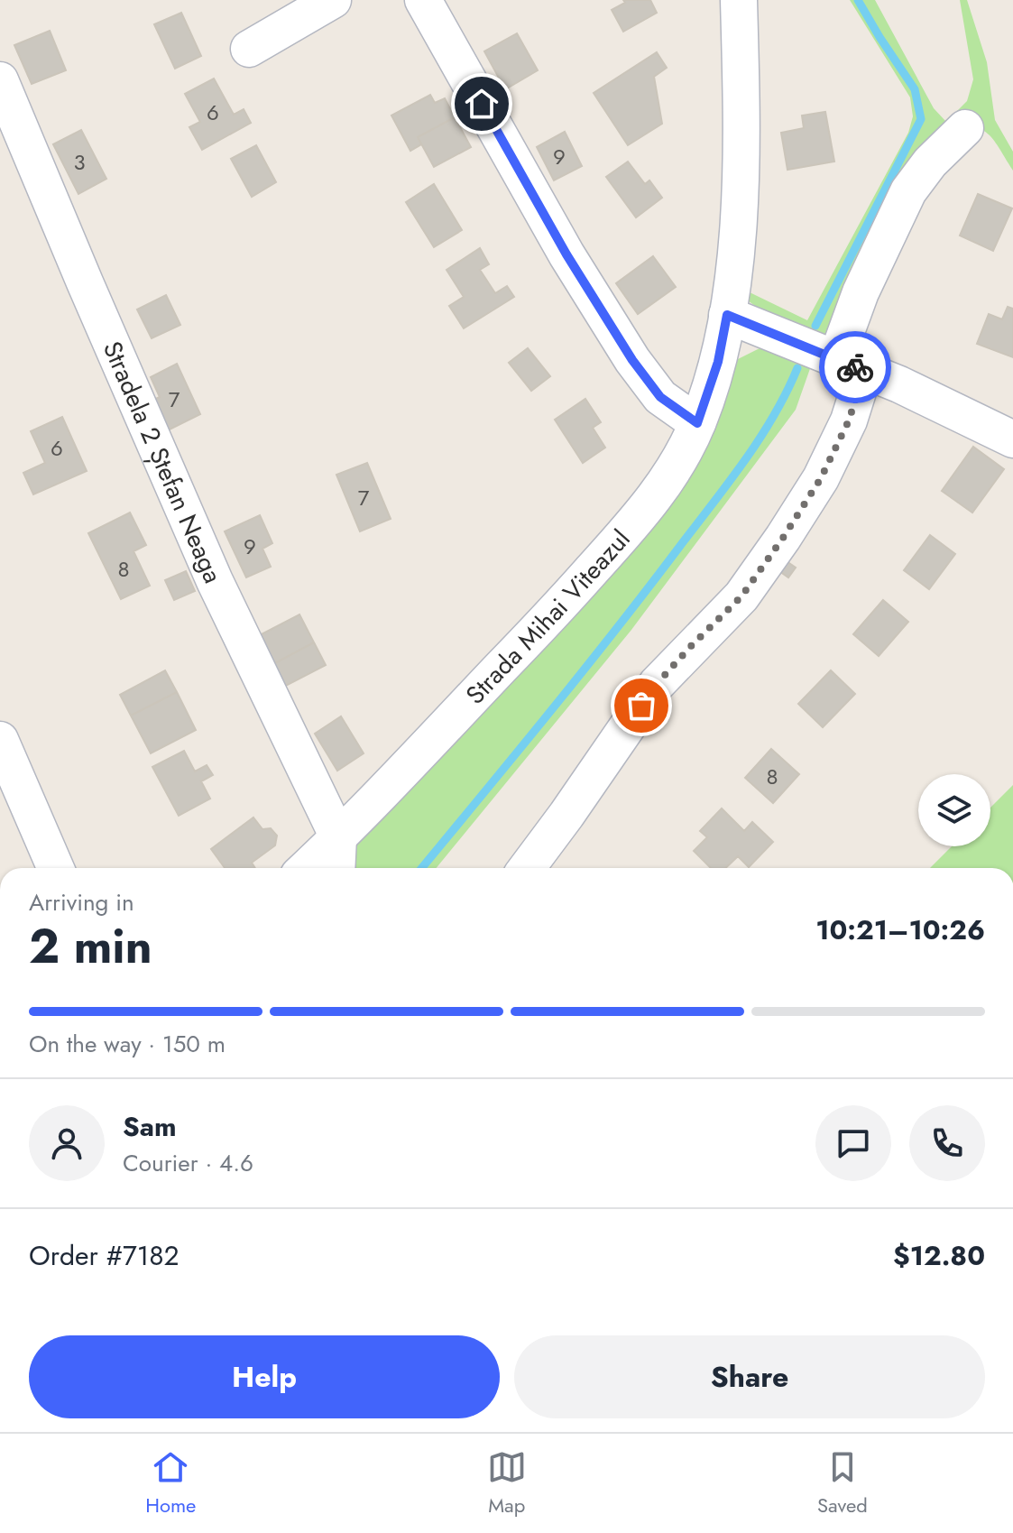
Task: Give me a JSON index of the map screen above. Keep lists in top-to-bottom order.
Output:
{
  "streets": {
    "street": ["Stradela 2 Ștefan Neaga", "Strada Mihai Viteazul"]
  },
  "crossings": [
    ["Stradela 2 Ștefan Neaga", "Strada Mihai Viteazul"]
  ],
  "house_numbers": [
    "6",
    "9",
    "3",
    "7",
    "6",
    "7",
    "9",
    "8",
    "8"
  ],
  "page": {
    "heading": ["2 min", "Arriving in", "10:21–10:26"],
    "panel": [
      "Sam",
      "Courier · 4.6",
      "Order #7182",
      "$12.80"
    ],
    "bar": "On the way · 150 m",
    "buttons": ["Help", "Share"],
    "tabs": ["Home", "Map", "Saved"]
  }
}
